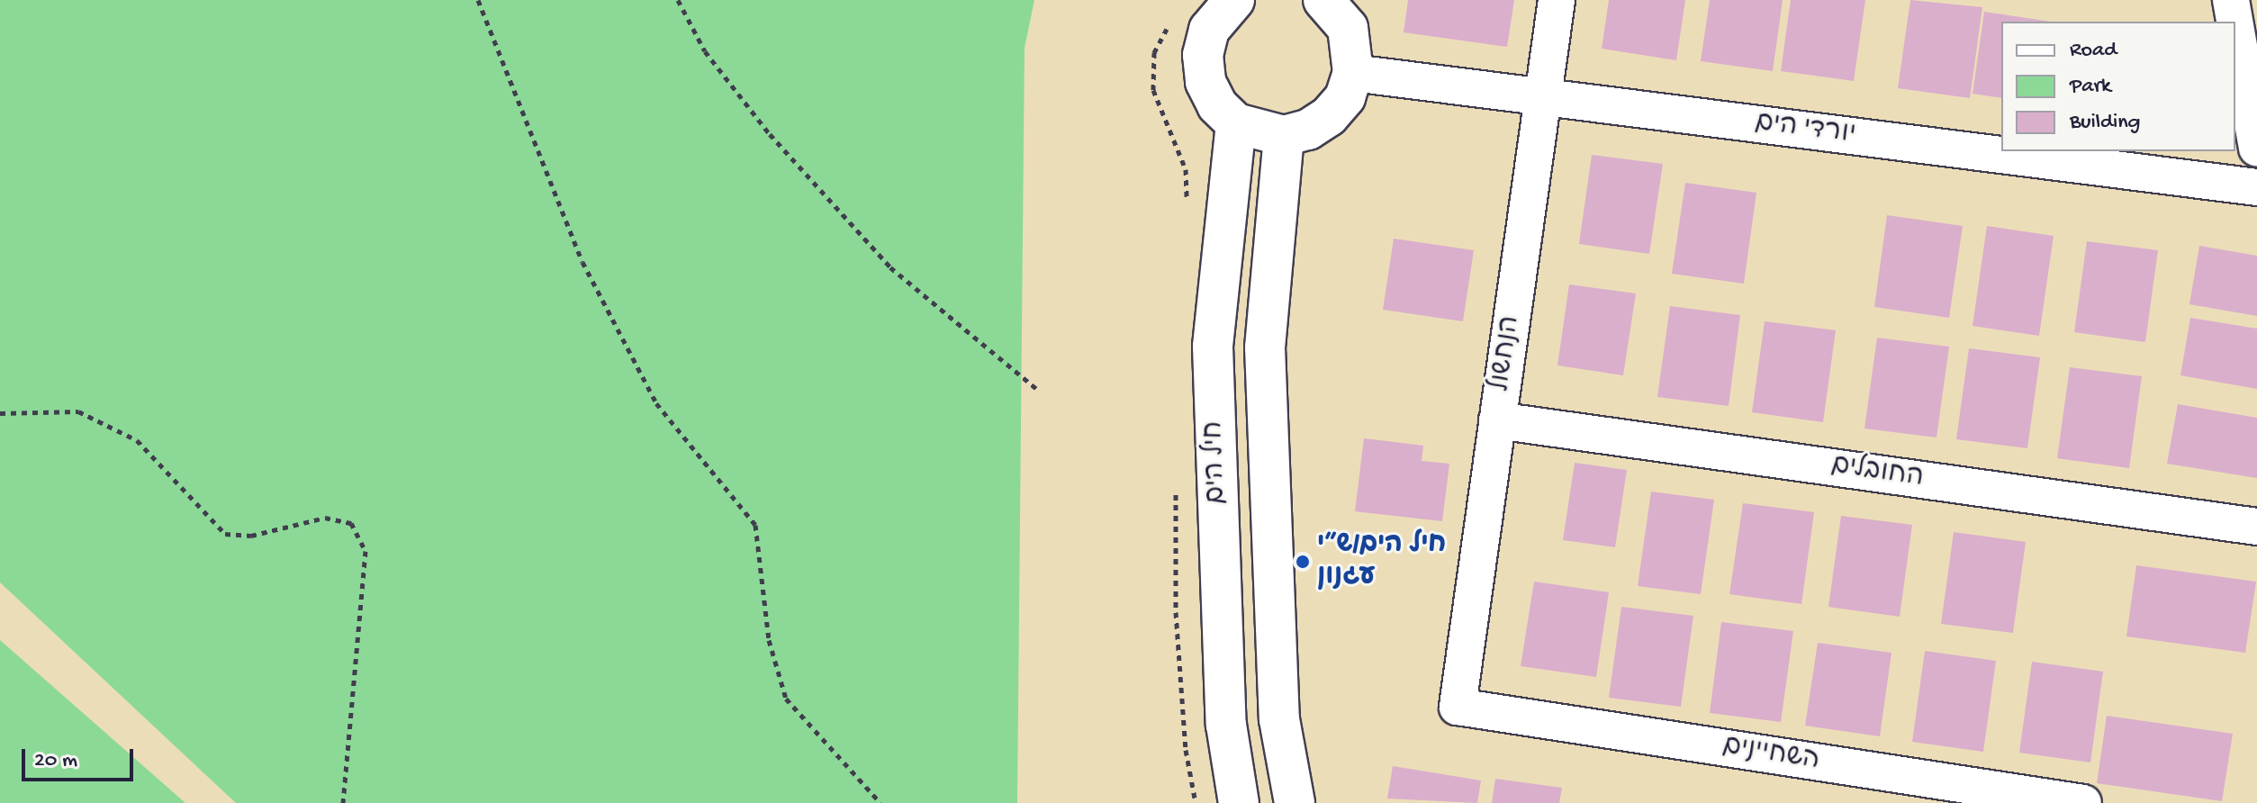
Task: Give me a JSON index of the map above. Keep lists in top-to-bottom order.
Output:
{
  "streets": {
    "main road": ["חיל הים"],
    "street": [
      "יורדי הים",
      "הנחשול",
      "החובלים",
      "השחיינים"
    ]
  },
  "crossings": [
    ["יורדי הים", "הנחשול"],
    ["הנחשול", "החובלים"],
    ["הנחשול", "השחיינים"]
  ],
  "places": ["חיל הים/ש״י עגנון"],
  "legend": ["Road", "Park", "Building"],
  "scale_bar": "20 m"
}
